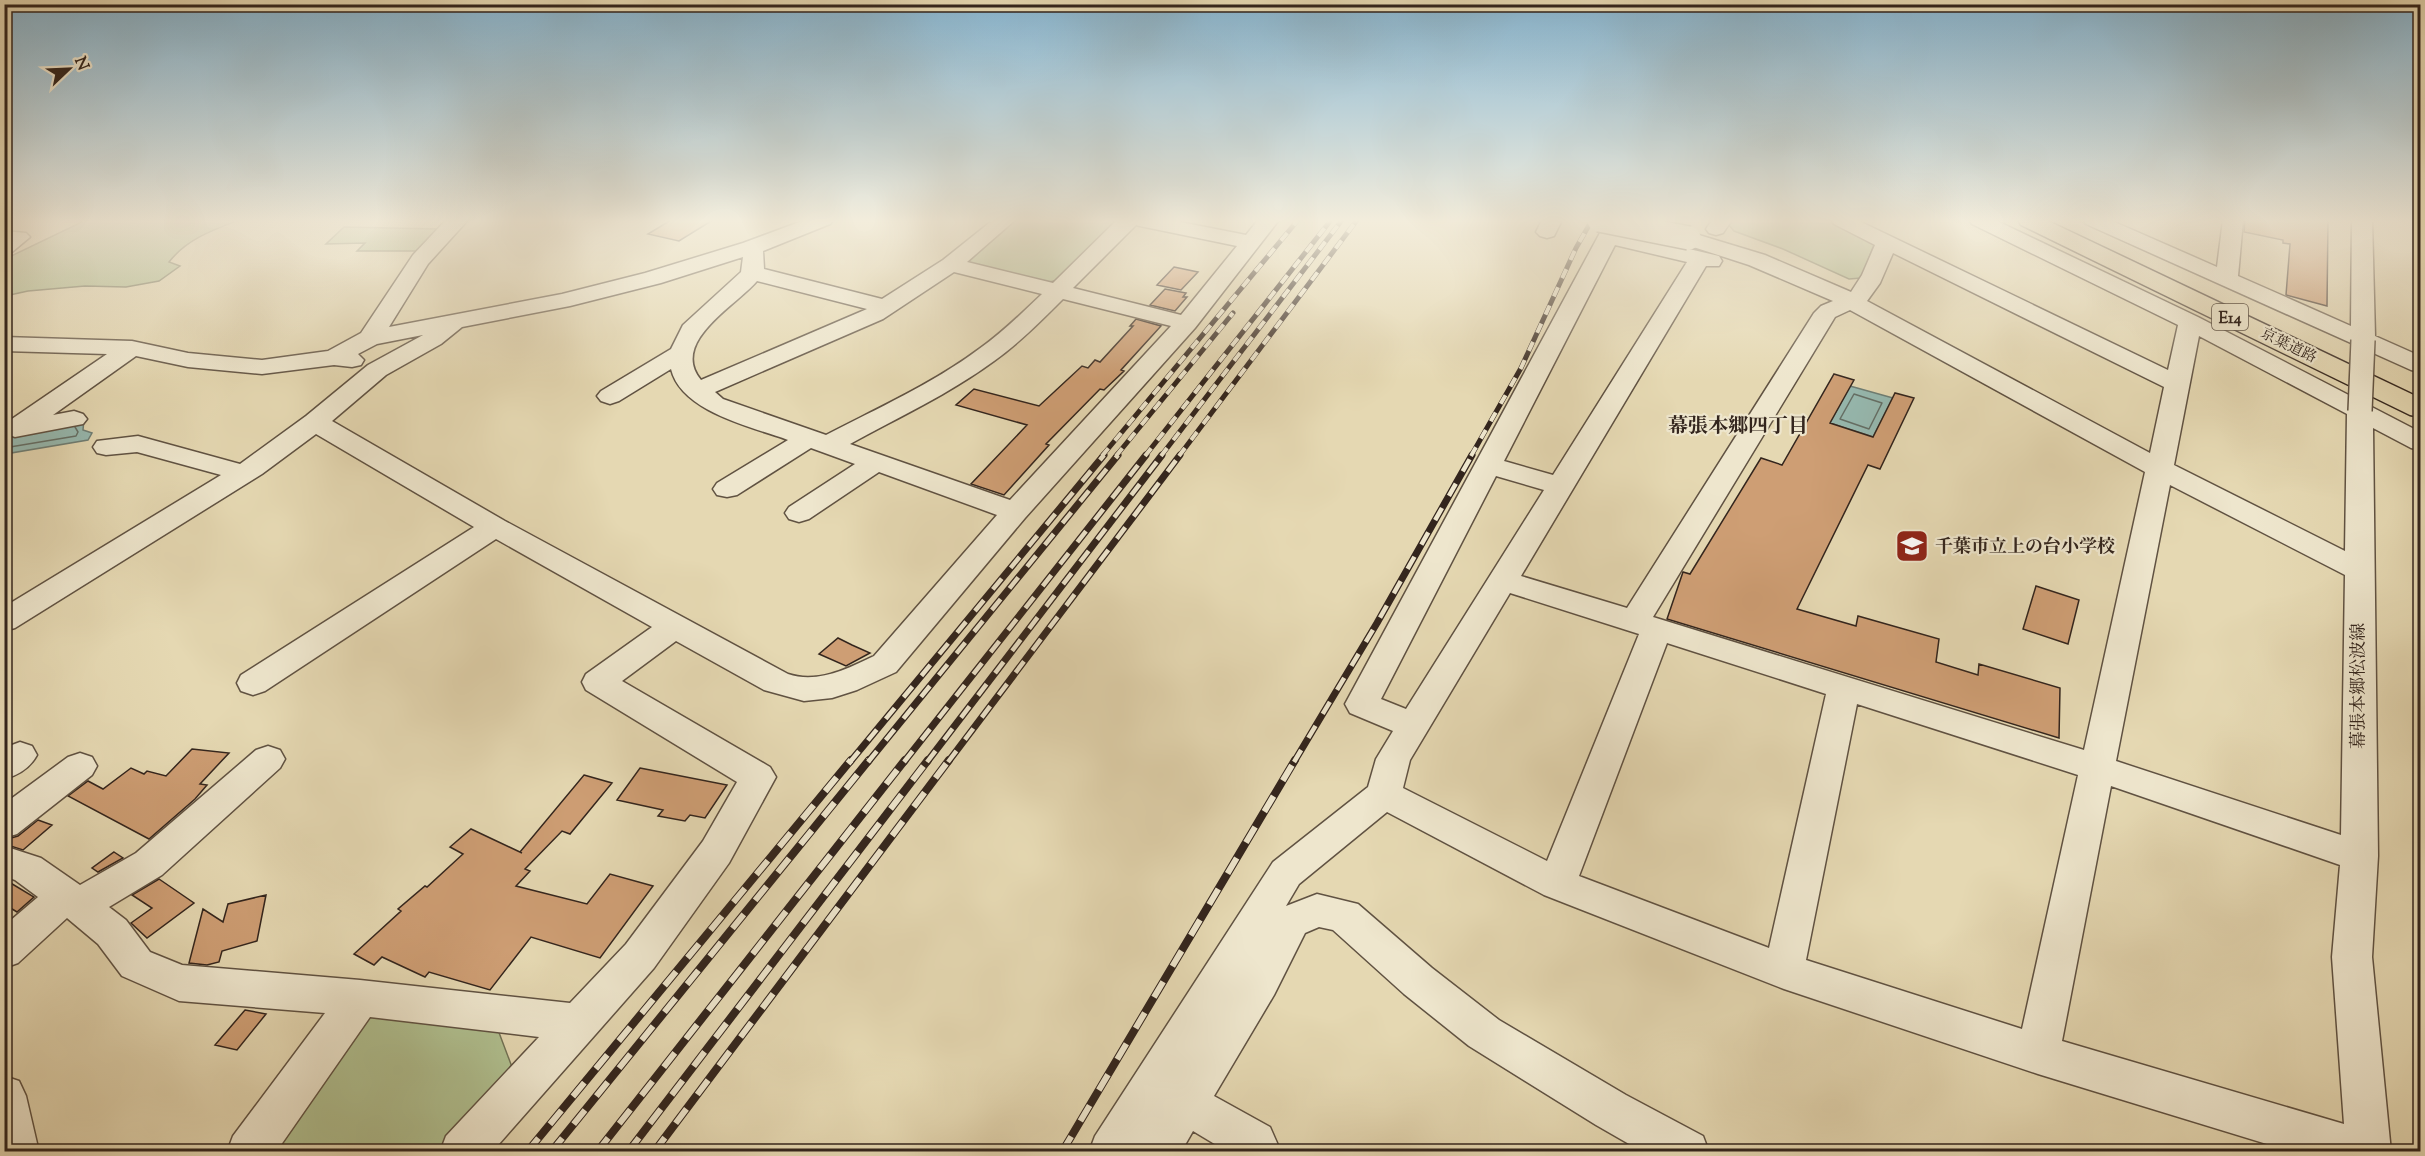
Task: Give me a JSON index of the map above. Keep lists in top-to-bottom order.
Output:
{
  "streets": {
    "highway": ["E14", "京葉道路"],
    "street": ["幕張本郷松波線"]
  },
  "districts": ["幕張本郷四丁目"],
  "places": {
    "school or university": ["千葉市立上の台小学校"]
  },
  "north": "top right"
}
